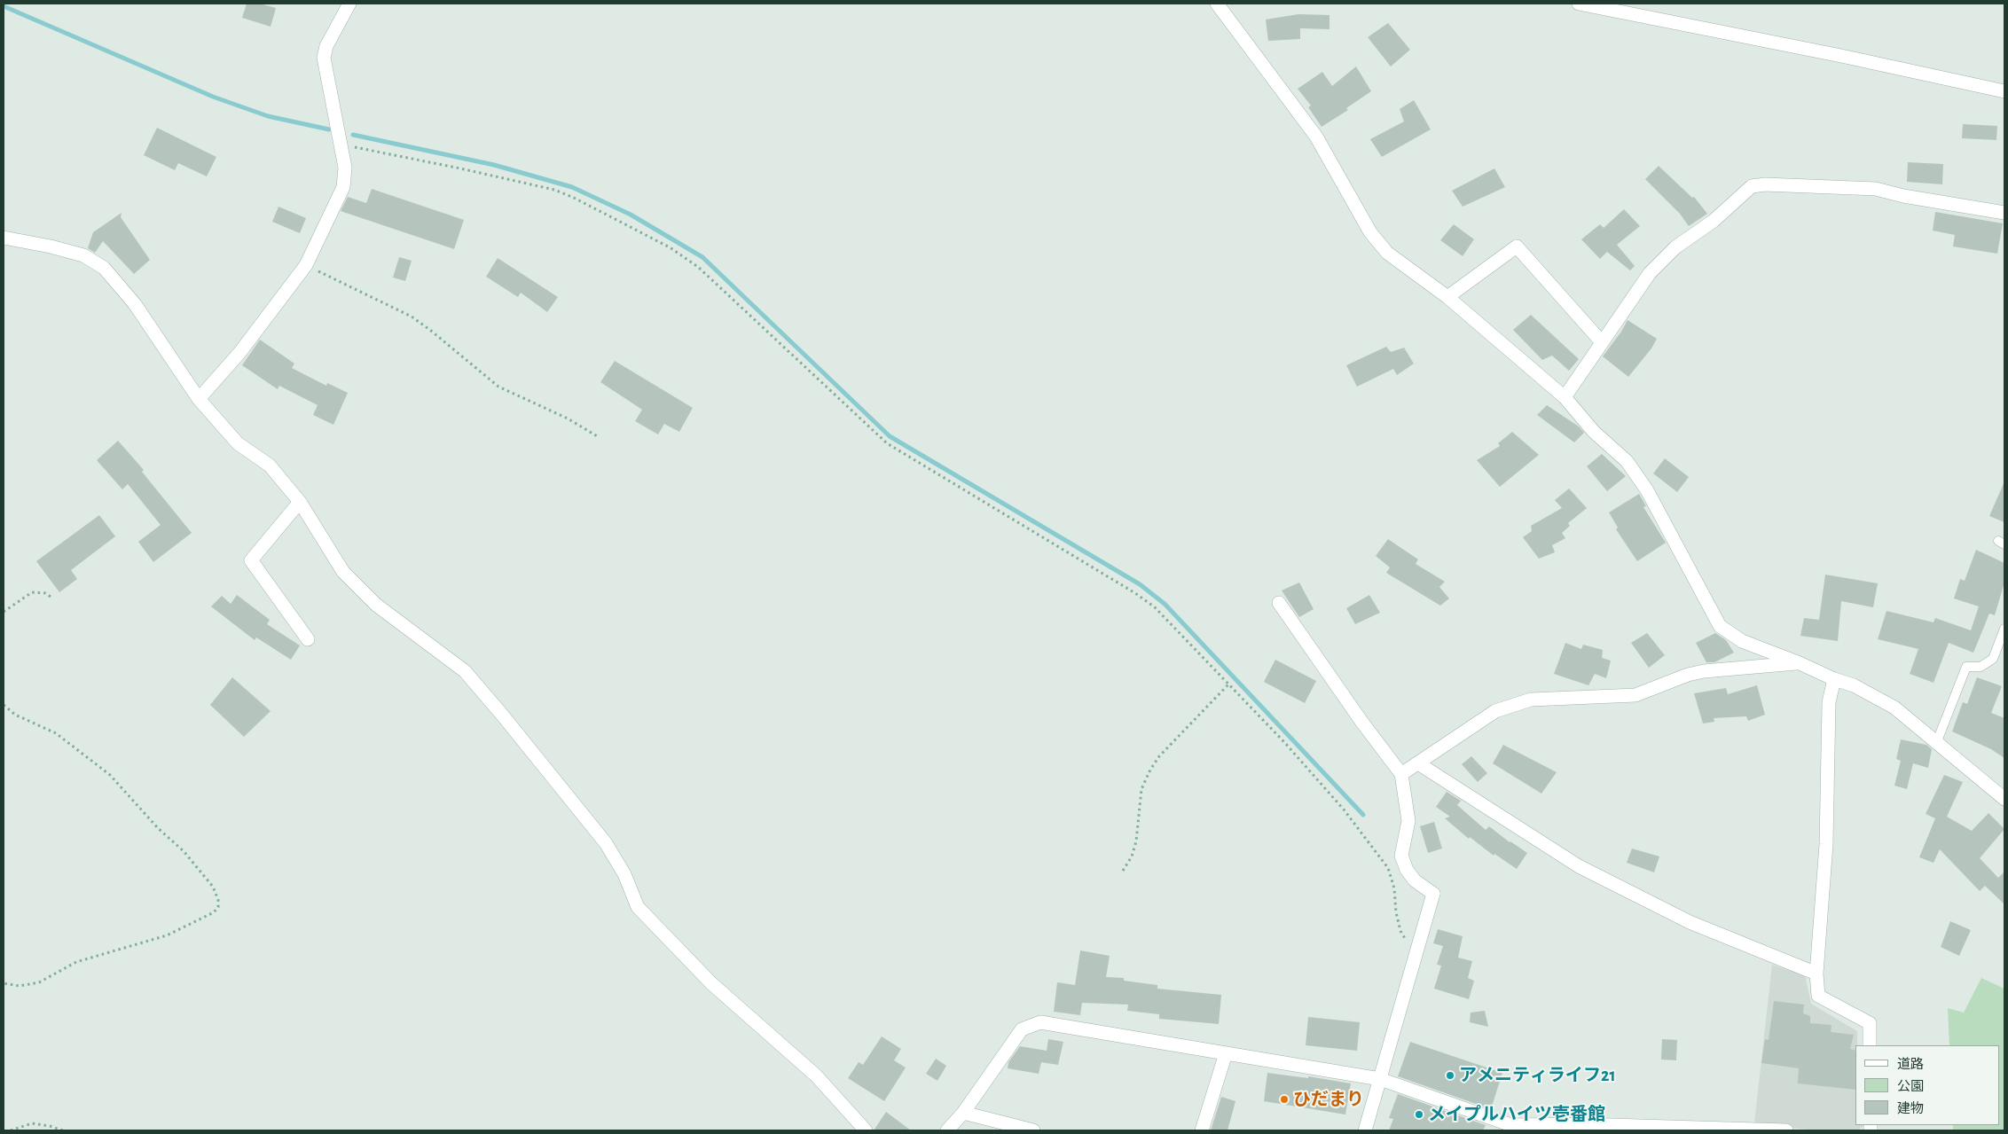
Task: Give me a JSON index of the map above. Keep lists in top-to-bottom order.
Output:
{
  "places": ["アメニティライフ21", "ひだまり", "メイプルハイツ壱番館"],
  "legend": ["道路", "公園", "建物"]
}
